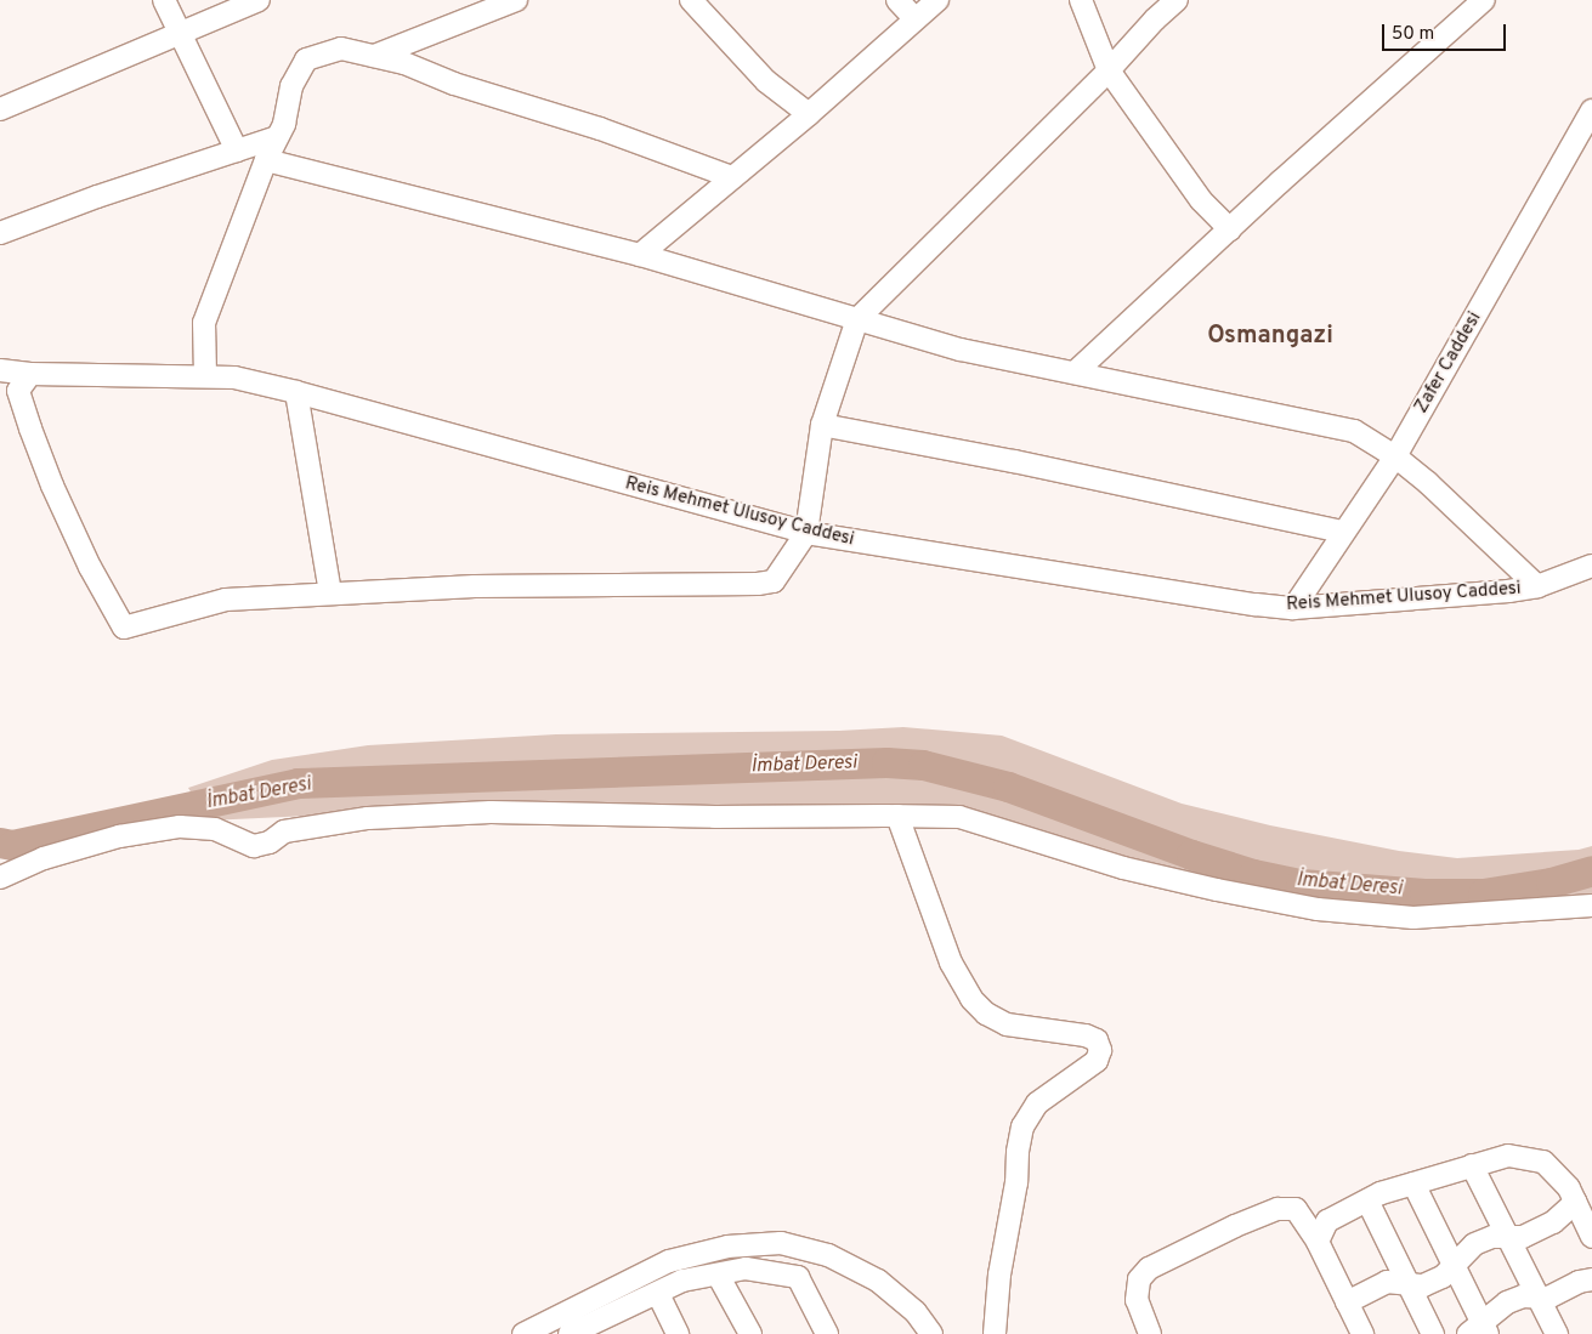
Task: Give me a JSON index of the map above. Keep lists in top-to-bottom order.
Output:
{
  "streets": {
    "street": ["Zafer Caddesi", "Reis Mehmet Ulusoy Caddesi"]
  },
  "crossings": [
    ["Zafer Caddesi", "Reis Mehmet Ulusoy Caddesi"]
  ],
  "districts": ["Osmangazi"],
  "water": ["İmbat Deresi"],
  "scale_bar": "50 m"
}
